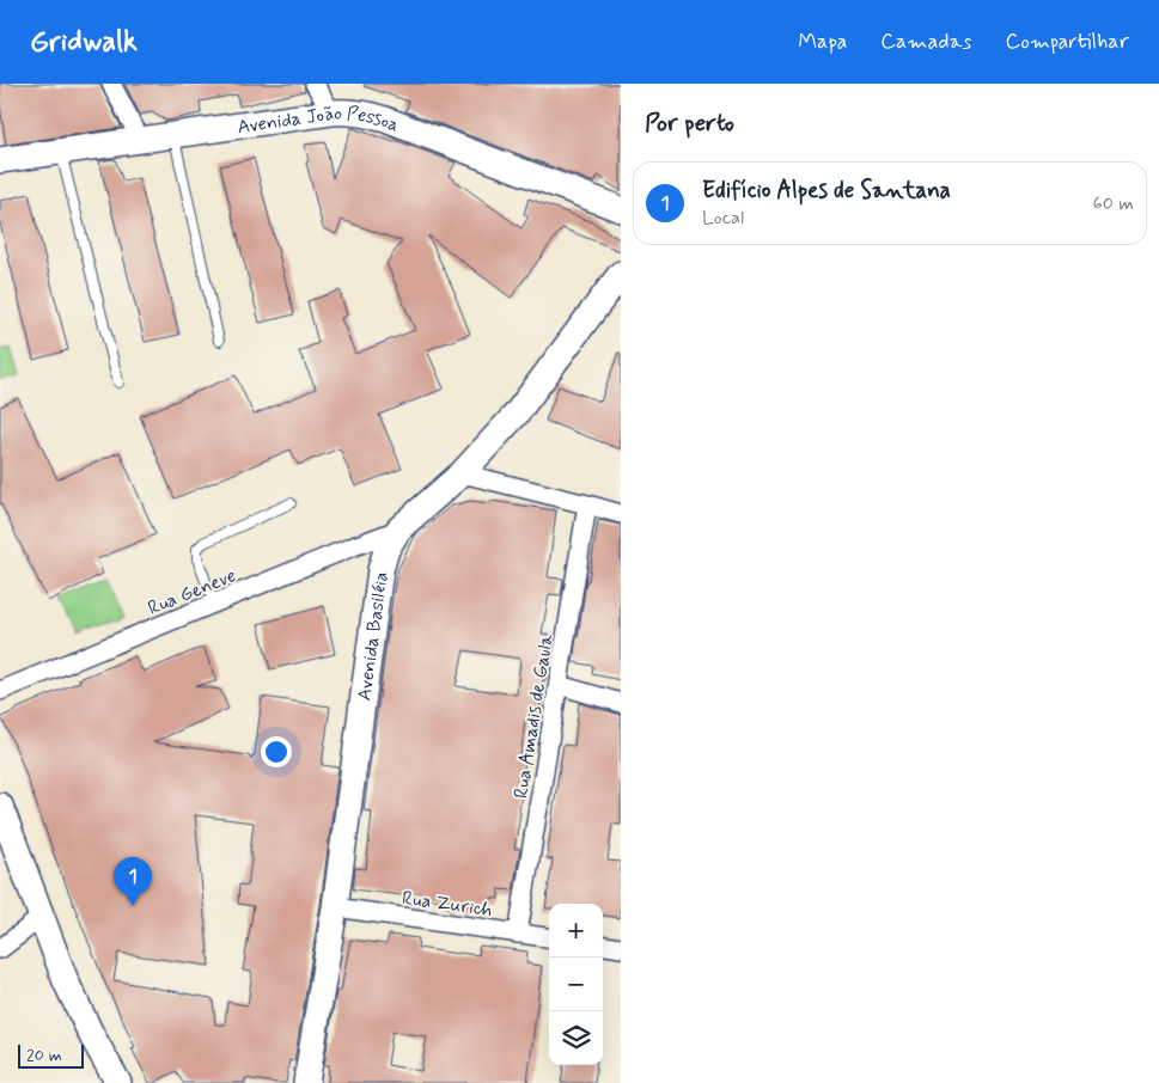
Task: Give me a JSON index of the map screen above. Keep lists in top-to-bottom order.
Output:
{
  "streets": {
    "street": [
      "Avenida João Pessoa",
      "Rua Geneve",
      "Avenida Basiléia",
      "Rua Amadis de Gaula",
      "Rua Zurich"
    ]
  },
  "crossings": [
    ["Rua Geneve", "Avenida Basiléia"],
    ["Avenida Basiléia", "Rua Zurich"],
    ["Rua Amadis de Gaula", "Rua Zurich"]
  ],
  "scale_bar": "20 m",
  "page": {
    "header": "Gridwalk",
    "nav": ["Mapa", "Camadas", "Compartilhar"],
    "heading": "Por perto",
    "list": [
      {
        "mark": "1",
        "name": "Edifício Alpes de Santana",
        "note": "Local",
        "value": "60 m"
      }
    ],
    "pins": "1",
    "map_buttons": ["+", "−"],
    "scale": "20 m"
  }
}
